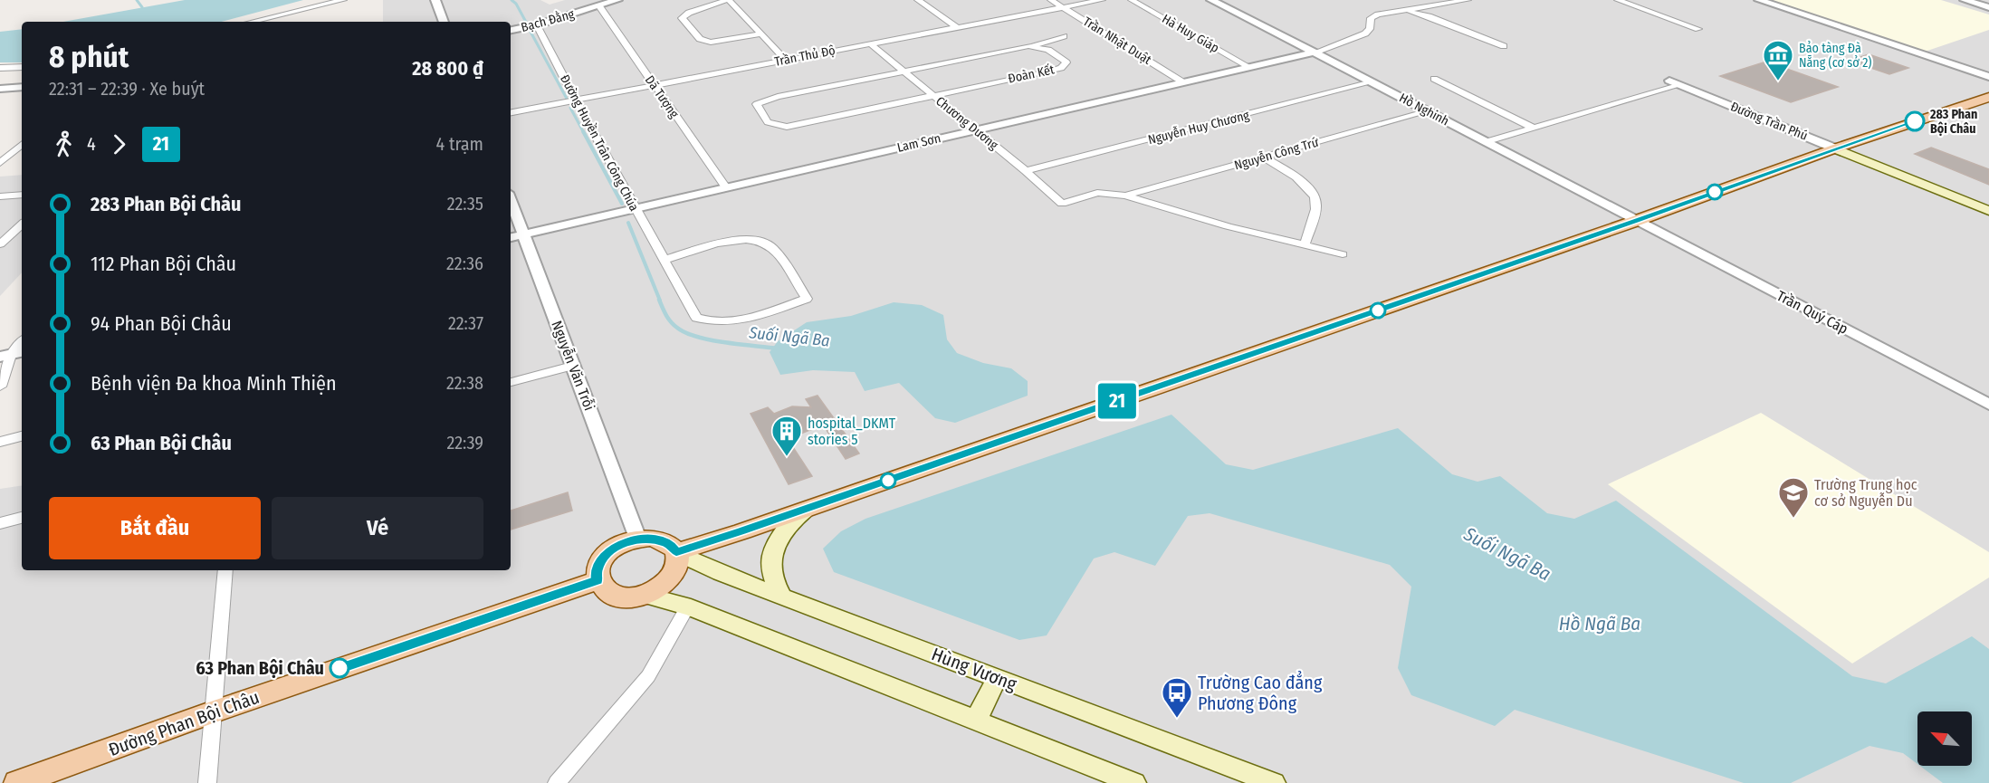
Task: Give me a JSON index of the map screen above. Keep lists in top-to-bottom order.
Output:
{
  "streets": {
    "main road": ["Đường Trần Phú", "Hùng Vương", "Đường Phan Bội Châu"],
    "street": [
      "Bạch Đằng",
      "Hà Huy Giáp",
      "Trần Nhật Duật",
      "Trần Thủ Độ",
      "Đoàn Kết",
      "Dã Tượng",
      "Hồ Nghinh",
      "Chương Dương",
      "Nguyễn Huy Chương",
      "Đường Huyền Trân Công Chúa",
      "Lam Sơn",
      "Nguyễn Công Trứ",
      "Trần Quý Cáp",
      "Nguyễn Văn Trỗi"
    ]
  },
  "crossings": [
    ["Bạch Đằng", "Dã Tượng"],
    ["Bạch Đằng", "Đường Huyền Trân Công Chúa"],
    ["Hà Huy Giáp", "Lam Sơn"],
    ["Trần Nhật Duật", "Trần Thủ Độ"],
    ["Trần Nhật Duật", "Lam Sơn"],
    ["Trần Thủ Độ", "Dã Tượng"],
    ["Trần Thủ Độ", "Chương Dương"],
    ["Trần Thủ Độ", "Đường Huyền Trân Công Chúa"],
    ["Đoàn Kết", "Chương Dương"],
    ["Dã Tượng", "Lam Sơn"],
    ["Hồ Nghinh", "Nguyễn Huy Chương"],
    ["Hồ Nghinh", "Lam Sơn"],
    ["Hồ Nghinh", "Nguyễn Công Trứ"],
    ["Hồ Nghinh", "Trần Quý Cáp"],
    ["Chương Dương", "Nguyễn Huy Chương"],
    ["Chương Dương", "Lam Sơn"],
    ["Chương Dương", "Nguyễn Công Trứ"],
    ["Đường Huyền Trân Công Chúa", "Lam Sơn"],
    ["Lam Sơn", "Nguyễn Văn Trỗi"],
    ["Nguyễn Văn Trỗi", "Hùng Vương"],
    ["Nguyễn Văn Trỗi", "Đường Phan Bội Châu"],
    ["Hùng Vương", "Đường Phan Bội Châu"]
  ],
  "water": ["Suối Ngã Ba", "Hồ Ngã Ba"],
  "places": {
    "museum": ["Bảo tàng Đà Nẵng (cơ sở 2)"],
    "other": ["283 Phan Bội Châu", "63 Phan Bội Châu"],
    "building": ["hospital_DKMT stories 5"],
    "school or university": ["Trường Trung học cơ sở Nguyễn Du"],
    "bus stop": ["Trường Cao đẳng Phương Đông"]
  },
  "lines": ["bus line 21"],
  "north": "top left",
  "page": {
    "on_map": "21",
    "heading": ["8 phút", "22:31 – 22:39 · Xe buýt", "28 800 ₫"],
    "legs": ["4", "21", "4 trạm"],
    "list": [
      {
        "name": "283 Phan Bội Châu",
        "value": "22:35"
      },
      {
        "name": "112 Phan Bội Châu",
        "value": "22:36"
      },
      {
        "name": "94 Phan Bội Châu",
        "value": "22:37"
      },
      {
        "name": "Bệnh viện Đa khoa Minh Thiện",
        "value": "22:38"
      },
      {
        "name": "63 Phan Bội Châu",
        "value": "22:39"
      }
    ],
    "buttons": ["Bắt đầu", "Vé"]
  }
}
